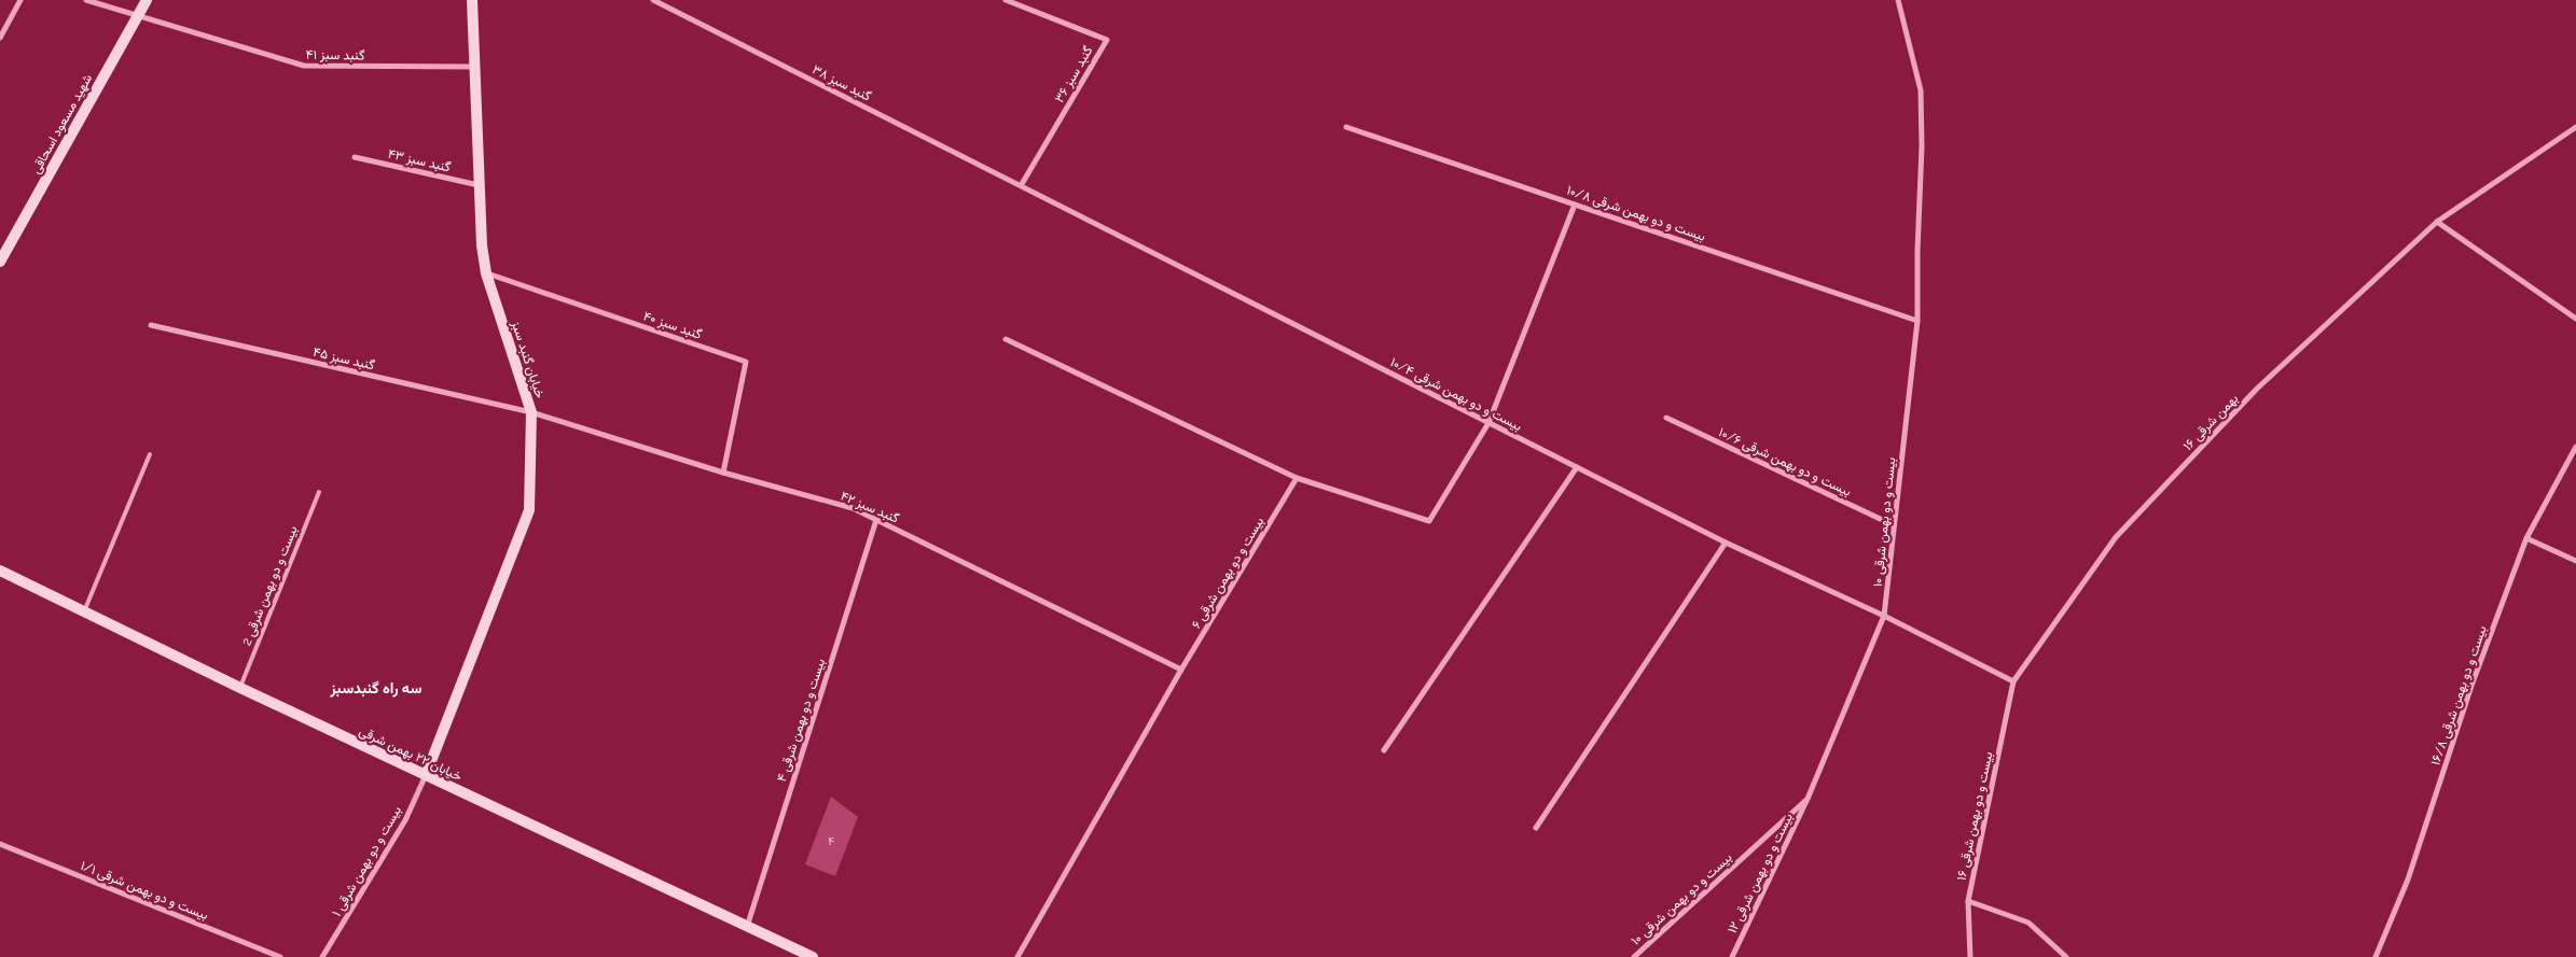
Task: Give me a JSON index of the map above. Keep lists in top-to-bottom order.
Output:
{
  "streets": {
    "main road": ["شهید مسعود اسحاقی", "خیابان گنبد سبز", "خیابان ۲۲ بهمن شرقی"],
    "street": [
      "گنبد سبز ۴۱",
      "گنبد سبز ۳۶",
      "گنبد سبز ۳۸",
      "گنبد سبز ۴۳",
      "بیست و دو بهمن شرقی ۱۰/۸",
      "گنبد سبز ۴۰",
      "گنبد سبز ۴۵",
      "بیست و دو بهمن شرقی ۱۰/۴",
      "بهمن شرقی ۱۶",
      "بیست و دو بهمن شرقی ۱۰/۶",
      "گنبد سبز ۴۲",
      "بیست و دو بهمن شرقی ۱۰",
      "بیست و دو بهمن شرقی ۶",
      "بیست و دو بهمن شرقی ۱۶/۸",
      "بیست و دو بهمن شرقی ۴",
      "بیست و دو بهمن شرقی ۱۶",
      "بیست و دو بهمن شرقی ۱",
      "بیست و دو بهمن شرقی ۱۲",
      "بیست و دو بهمن شرقی ۱/۱"
    ],
    "lane": ["بیست و دو بهمن شرقی 2"]
  },
  "crossings": [
    ["گنبد سبز ۴۱", "شهید مسعود اسحاقی"],
    ["گنبد سبز ۴۱", "خیابان گنبد سبز"],
    ["گنبد سبز ۳۶", "گنبد سبز ۳۸"],
    ["گنبد سبز ۳۶", "بیست و دو بهمن شرقی ۱۰/۴"],
    ["گنبد سبز ۳۸", "بیست و دو بهمن شرقی ۱۰/۴"],
    ["گنبد سبز ۴۳", "خیابان گنبد سبز"],
    ["بیست و دو بهمن شرقی ۱۰/۸", "بیست و دو بهمن شرقی ۱۰"],
    ["گنبد سبز ۴۰", "خیابان گنبد سبز"],
    ["گنبد سبز ۴۰", "گنبد سبز ۴۲"],
    ["گنبد سبز ۴۵", "خیابان گنبد سبز"],
    ["گنبد سبز ۴۵", "گنبد سبز ۴۲"],
    ["خیابان گنبد سبز", "گنبد سبز ۴۲"],
    ["خیابان گنبد سبز", "خیابان ۲۲ بهمن شرقی"],
    ["خیابان گنبد سبز", "بیست و دو بهمن شرقی ۱"],
    ["بیست و دو بهمن شرقی ۱۰/۴", "بیست و دو بهمن شرقی ۱۰"],
    ["بهمن شرقی ۱۶", "بیست و دو بهمن شرقی ۱۶"],
    ["بیست و دو بهمن شرقی ۱۰/۶", "بیست و دو بهمن شرقی ۱۰"],
    ["گنبد سبز ۴۲", "بیست و دو بهمن شرقی ۶"],
    ["گنبد سبز ۴۲", "بیست و دو بهمن شرقی ۴"],
    ["بیست و دو بهمن شرقی ۱۰", "بیست و دو بهمن شرقی ۱۲"],
    ["بیست و دو بهمن شرقی 2", "خیابان ۲۲ بهمن شرقی"],
    ["بیست و دو بهمن شرقی ۴", "خیابان ۲۲ بهمن شرقی"],
    ["خیابان ۲۲ بهمن شرقی", "بیست و دو بهمن شرقی ۱"]
  ],
  "districts": ["سه راه گنبدسبز"],
  "house_numbers": ["۴"]
}
